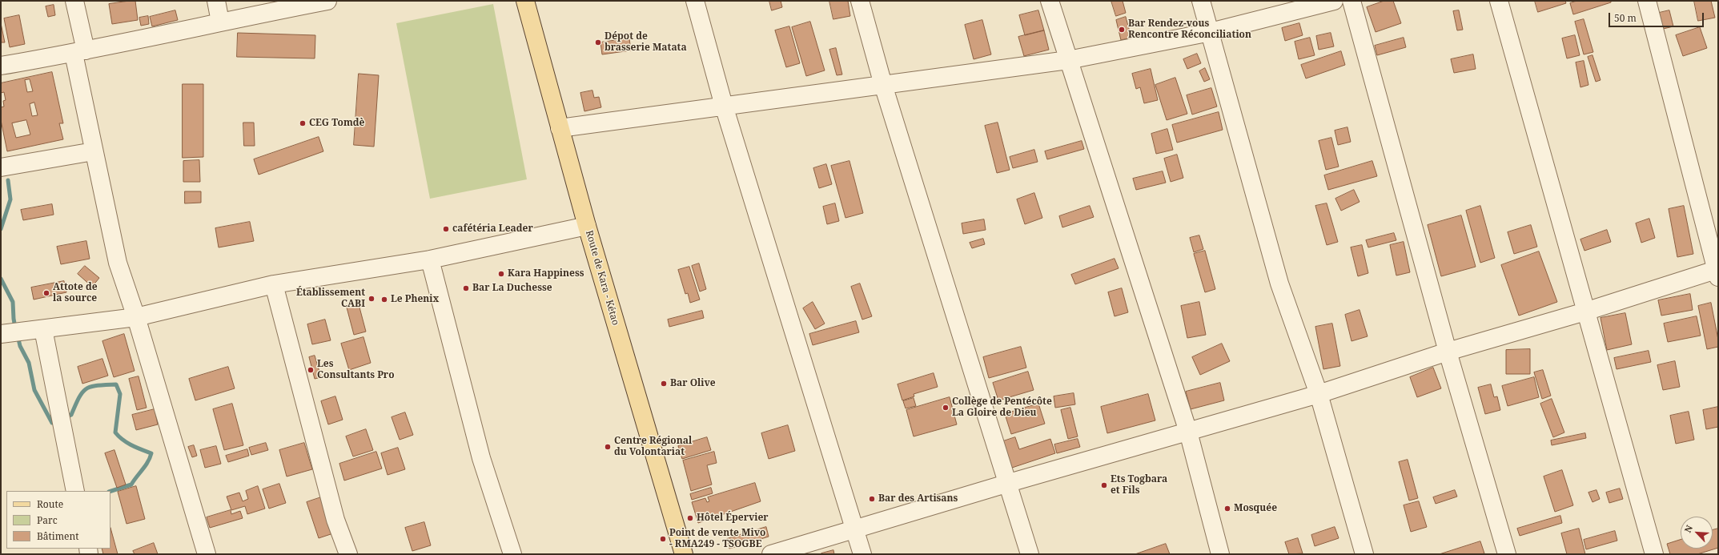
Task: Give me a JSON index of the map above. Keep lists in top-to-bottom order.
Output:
{
  "streets": {
    "main road": ["Route de Kara - Kétao"]
  },
  "places": [
    "Bar Rendez-vous Rencontre Réconciliation",
    "Dépot de brasserie Matata",
    "CEG Tomdè",
    "cafétéria Leader",
    "Kara Happiness",
    "Bar La Duchesse",
    "Attote de la source",
    "Établissement CABI",
    "Le Phenix",
    "Les Consultants Pro",
    "Bar Olive",
    "Collège de Pentécôte La Gloire de Dieu",
    "Centre Régional du Volontariat",
    "Ets Togbara et Fils",
    "Bar des Artisans",
    "Mosquée",
    "Hôtel Épervier",
    "Point de vente Mivo - RMA249 - TSOGBE"
  ],
  "legend": ["Route", "Parc", "Bâtiment"],
  "scale_bar": "50 m",
  "north": "top left"
}
